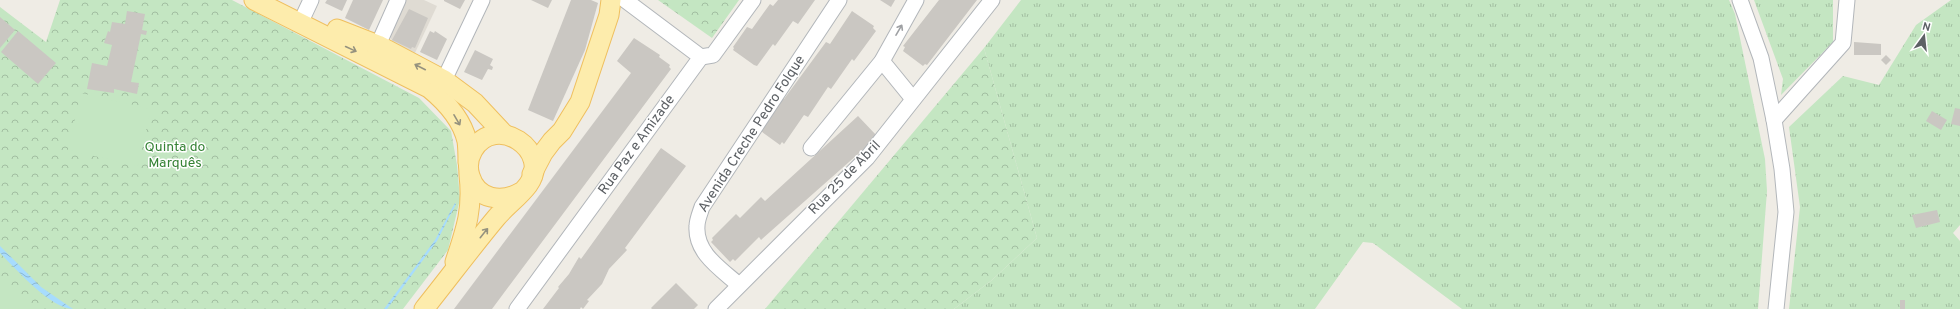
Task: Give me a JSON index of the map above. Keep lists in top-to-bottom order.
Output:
{
  "streets": {
    "street": ["Avenida Creche Pedro Folque", "Rua Paz e Amizade", "Rua 25 de Abril"]
  },
  "crossings": [
    ["Avenida Creche Pedro Folque", "Rua 25 de Abril"]
  ],
  "parks": ["Quinta do Marquês"],
  "north": "top"
}
